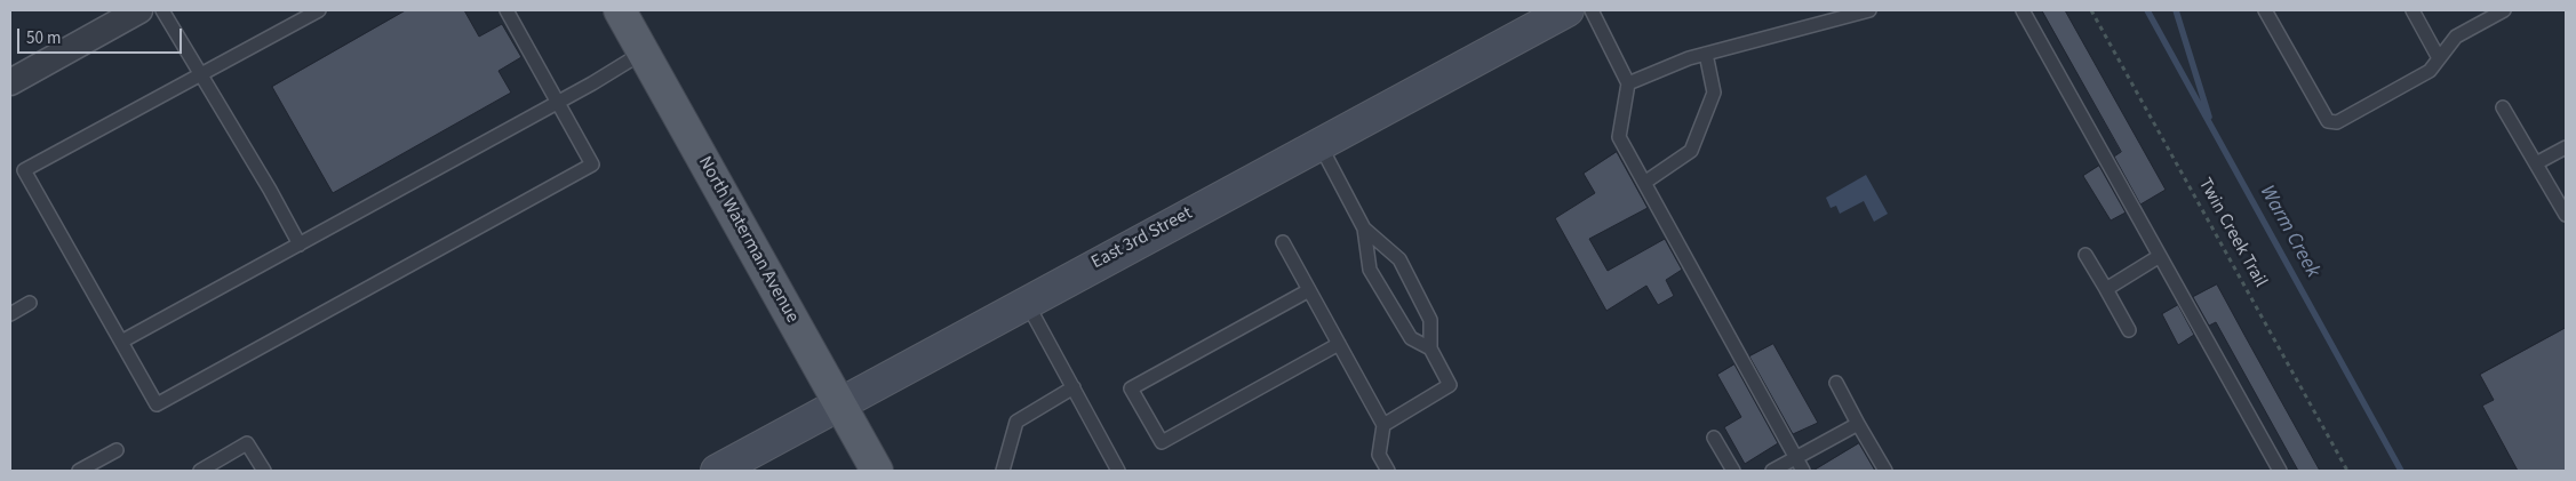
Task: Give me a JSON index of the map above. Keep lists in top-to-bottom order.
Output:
{
  "streets": {
    "main road": ["East 3rd Street", "North Waterman Avenue"],
    "path": ["Twin Creek Trail"]
  },
  "crossings": [
    ["East 3rd Street", "North Waterman Avenue"]
  ],
  "water": ["Warm Creek"],
  "scale_bar": "50 m"
}
